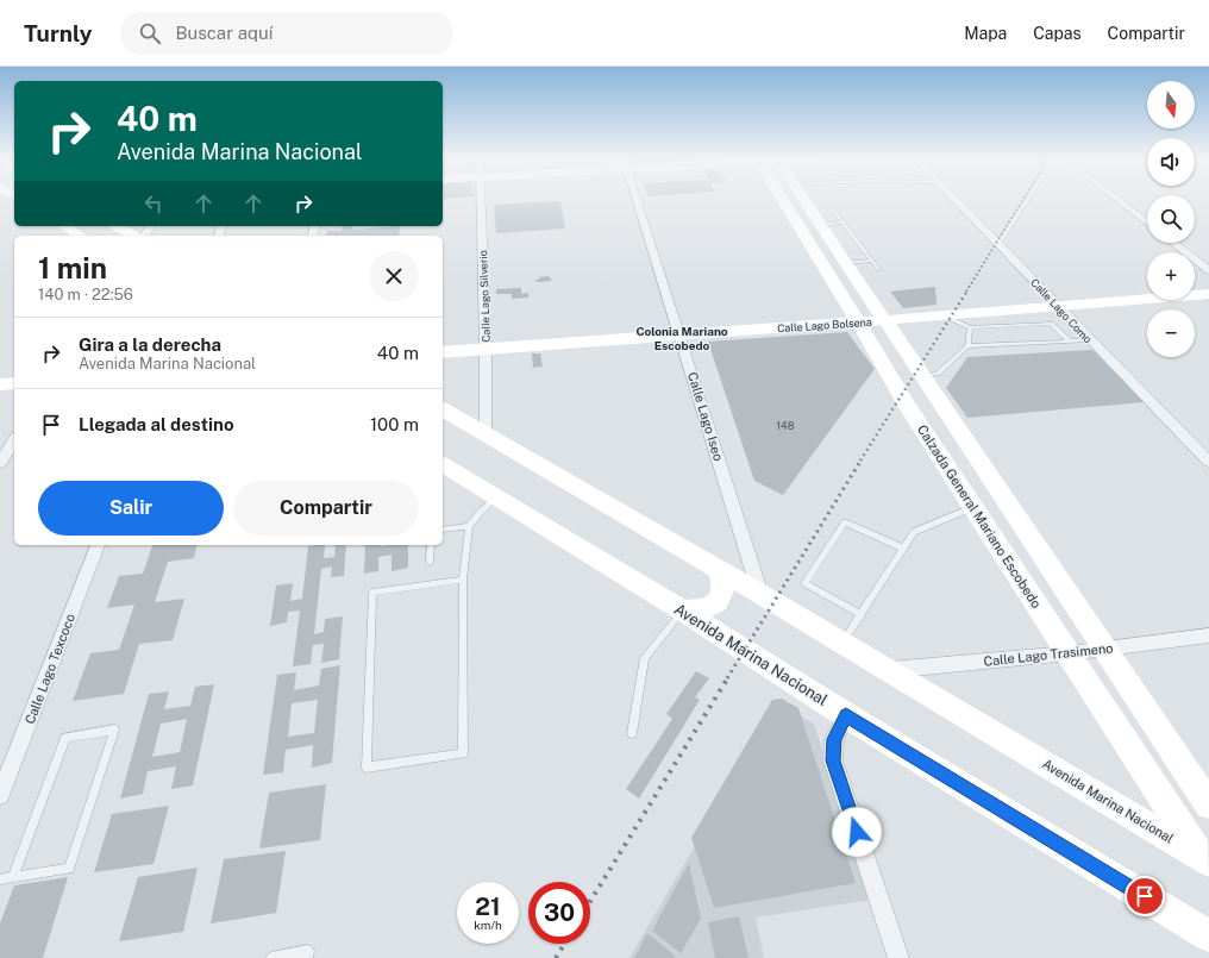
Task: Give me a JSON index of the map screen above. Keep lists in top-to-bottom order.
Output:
{
  "streets": {
    "main road": ["Calle Lago Bolsena", "Calzada General Mariano Escobedo", "Avenida Marina Nacional"],
    "street": [
      "Calle Lago Silverio",
      "Calle Lago Como",
      "Calle Lago Iseo",
      "Calle Lago Trasimeno",
      "Calle Lago Texcoco"
    ]
  },
  "crossings": [
    ["Calle Lago Silverio", "Calle Lago Bolsena"],
    ["Calle Lago Silverio", "Avenida Marina Nacional"],
    ["Calle Lago Como", "Calle Lago Bolsena"],
    ["Calle Lago Bolsena", "Calle Lago Iseo"],
    ["Calle Lago Bolsena", "Calzada General Mariano Escobedo"],
    ["Calle Lago Iseo", "Avenida Marina Nacional"],
    ["Calzada General Mariano Escobedo", "Avenida Marina Nacional"],
    ["Calzada General Mariano Escobedo", "Calle Lago Trasimeno"],
    ["Avenida Marina Nacional", "Calle Lago Trasimeno"]
  ],
  "districts": ["Colonia Mariano Escobedo"],
  "house_numbers": ["148"],
  "north": "bottom",
  "page": {
    "header": "Turnly",
    "search": "Buscar aquí",
    "nav": ["Mapa", "Capas", "Compartir"],
    "map_buttons": ["+", "−"],
    "turn": ["40 m", "Avenida Marina Nacional"],
    "heading": ["1 min", "140 m · 22:56"],
    "list": [
      {
        "name": "Gira a la derecha",
        "note": "Avenida Marina Nacional",
        "value": "40 m"
      },
      {
        "name": "Llegada al destino",
        "value": "100 m"
      }
    ],
    "buttons": ["Salir", "Compartir"],
    "speed": "21 km/h",
    "limit": "30"
  }
}
